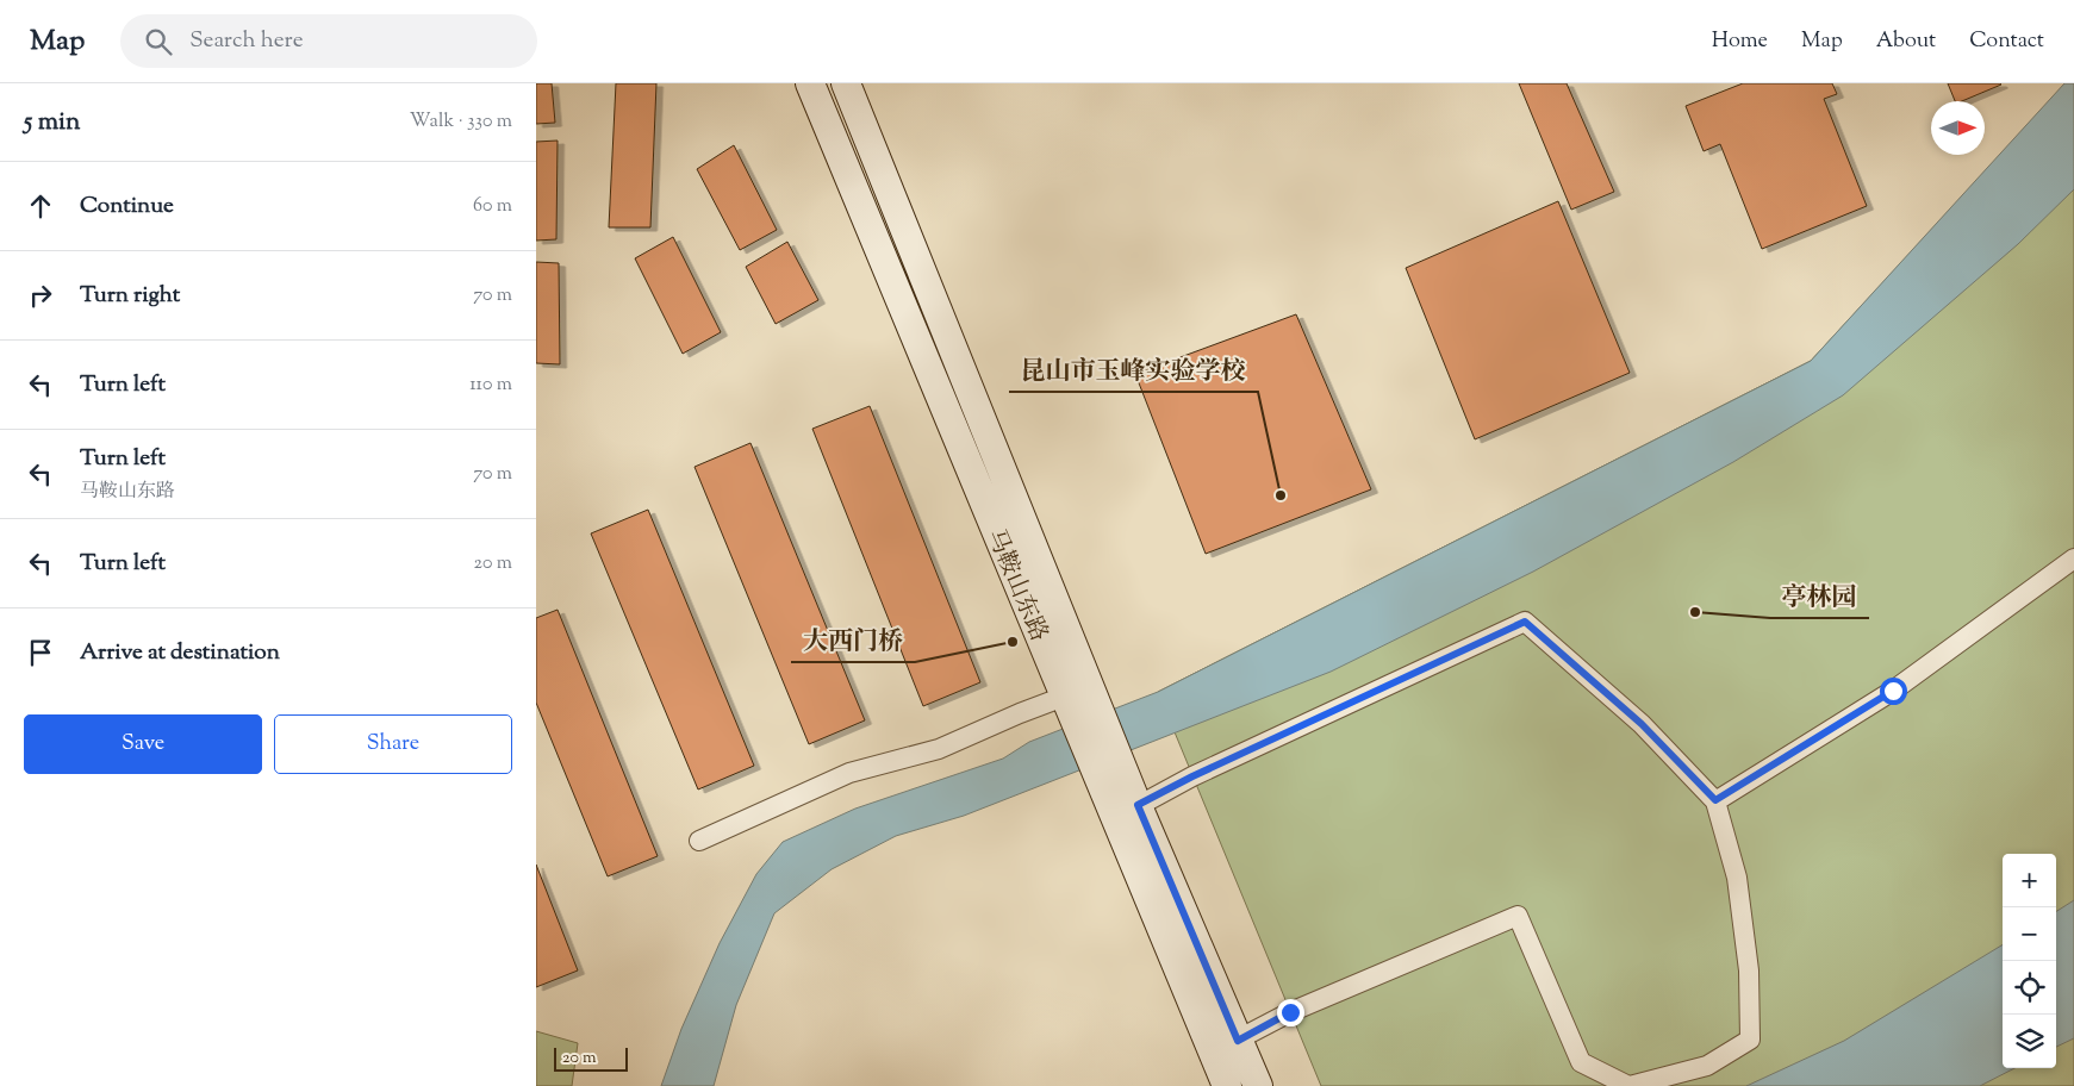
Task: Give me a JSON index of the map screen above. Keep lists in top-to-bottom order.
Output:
{
  "streets": {
    "main road": ["马鞍山东路"]
  },
  "places": ["昆山市玉峰实验学校", "亭林园", "大西门桥"],
  "scale_bar": "20 m",
  "north": "right",
  "page": {
    "header": "Map",
    "search": "Search here",
    "nav": [
      "Home",
      "Map",
      "About",
      "Contact"
    ],
    "heading": ["5 min", "Walk · 330 m"],
    "list": [
      ["Continue", "60 m"],
      ["Turn right", "70 m"],
      ["Turn left", "110 m"],
      ["Turn left", "马鞍山东路", "70 m"],
      ["Turn left", "20 m"],
      "Arrive at destination"
    ],
    "buttons": ["Save", "Share"],
    "map_buttons": ["+", "−"],
    "scale": "20 m"
  }
}
